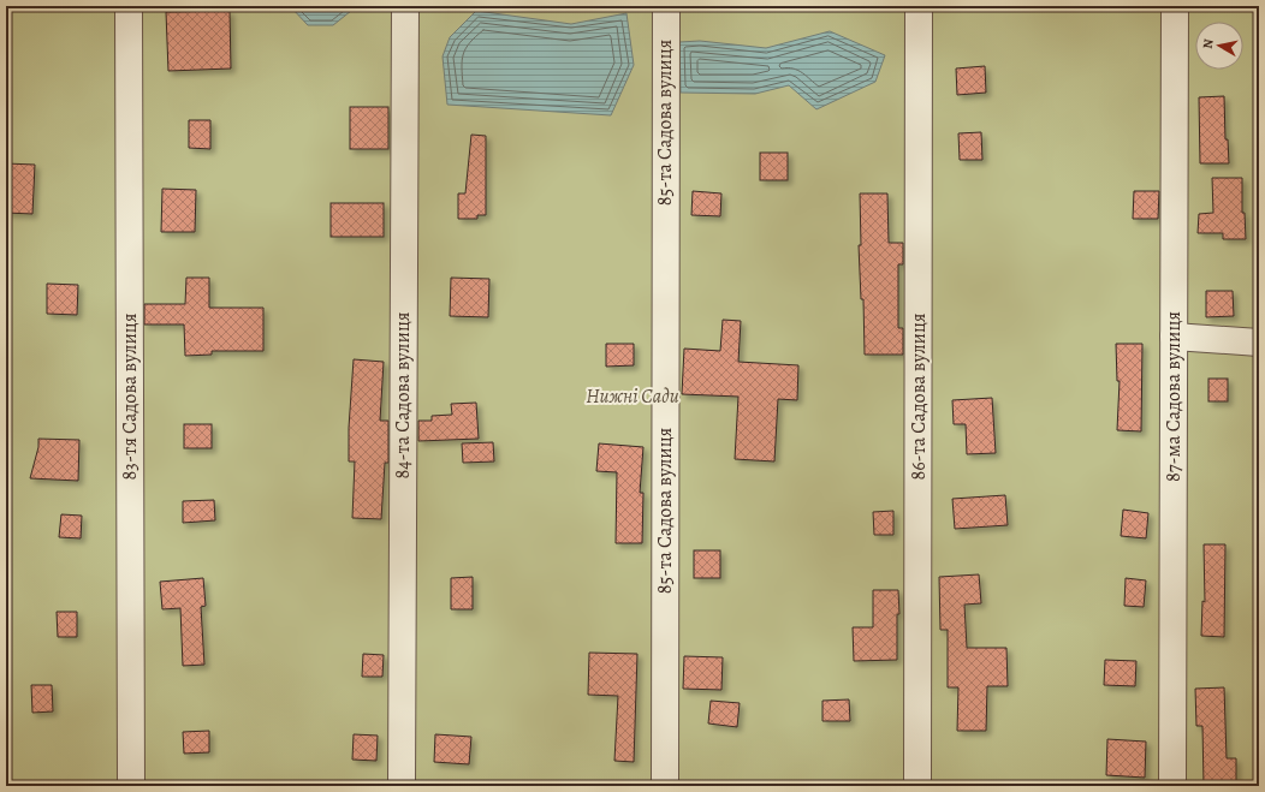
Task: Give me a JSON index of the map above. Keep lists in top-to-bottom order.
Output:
{
  "streets": {
    "street": [
      "85-та Садова вулиця",
      "84-та Садова вулиця",
      "83-тя Садова вулиця",
      "86-та Садова вулиця",
      "87-ма Садова вулиця"
    ]
  },
  "parks": ["Нижні Сади"],
  "north": "left"
}
